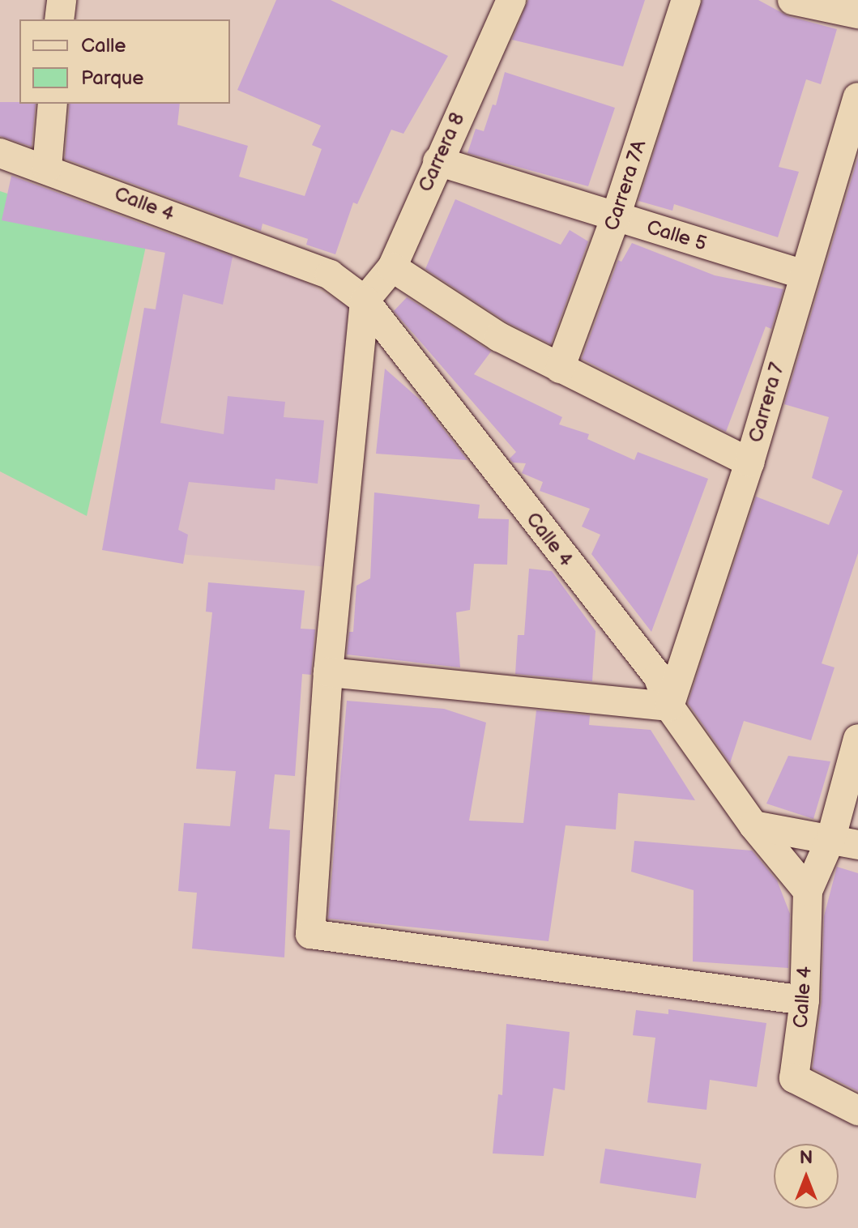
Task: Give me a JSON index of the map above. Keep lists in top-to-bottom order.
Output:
{
  "streets": {
    "street": [
      "Carrera 8",
      "Carrera 7A",
      "Calle 4",
      "Calle 5",
      "Carrera 7"
    ]
  },
  "crossings": [
    ["Carrera 8", "Calle 4"],
    ["Carrera 8", "Calle 5"],
    ["Carrera 7A", "Calle 5"],
    ["Calle 4", "Carrera 7"],
    ["Calle 5", "Carrera 7"]
  ],
  "legend": ["Calle", "Parque"],
  "north": "top"
}
